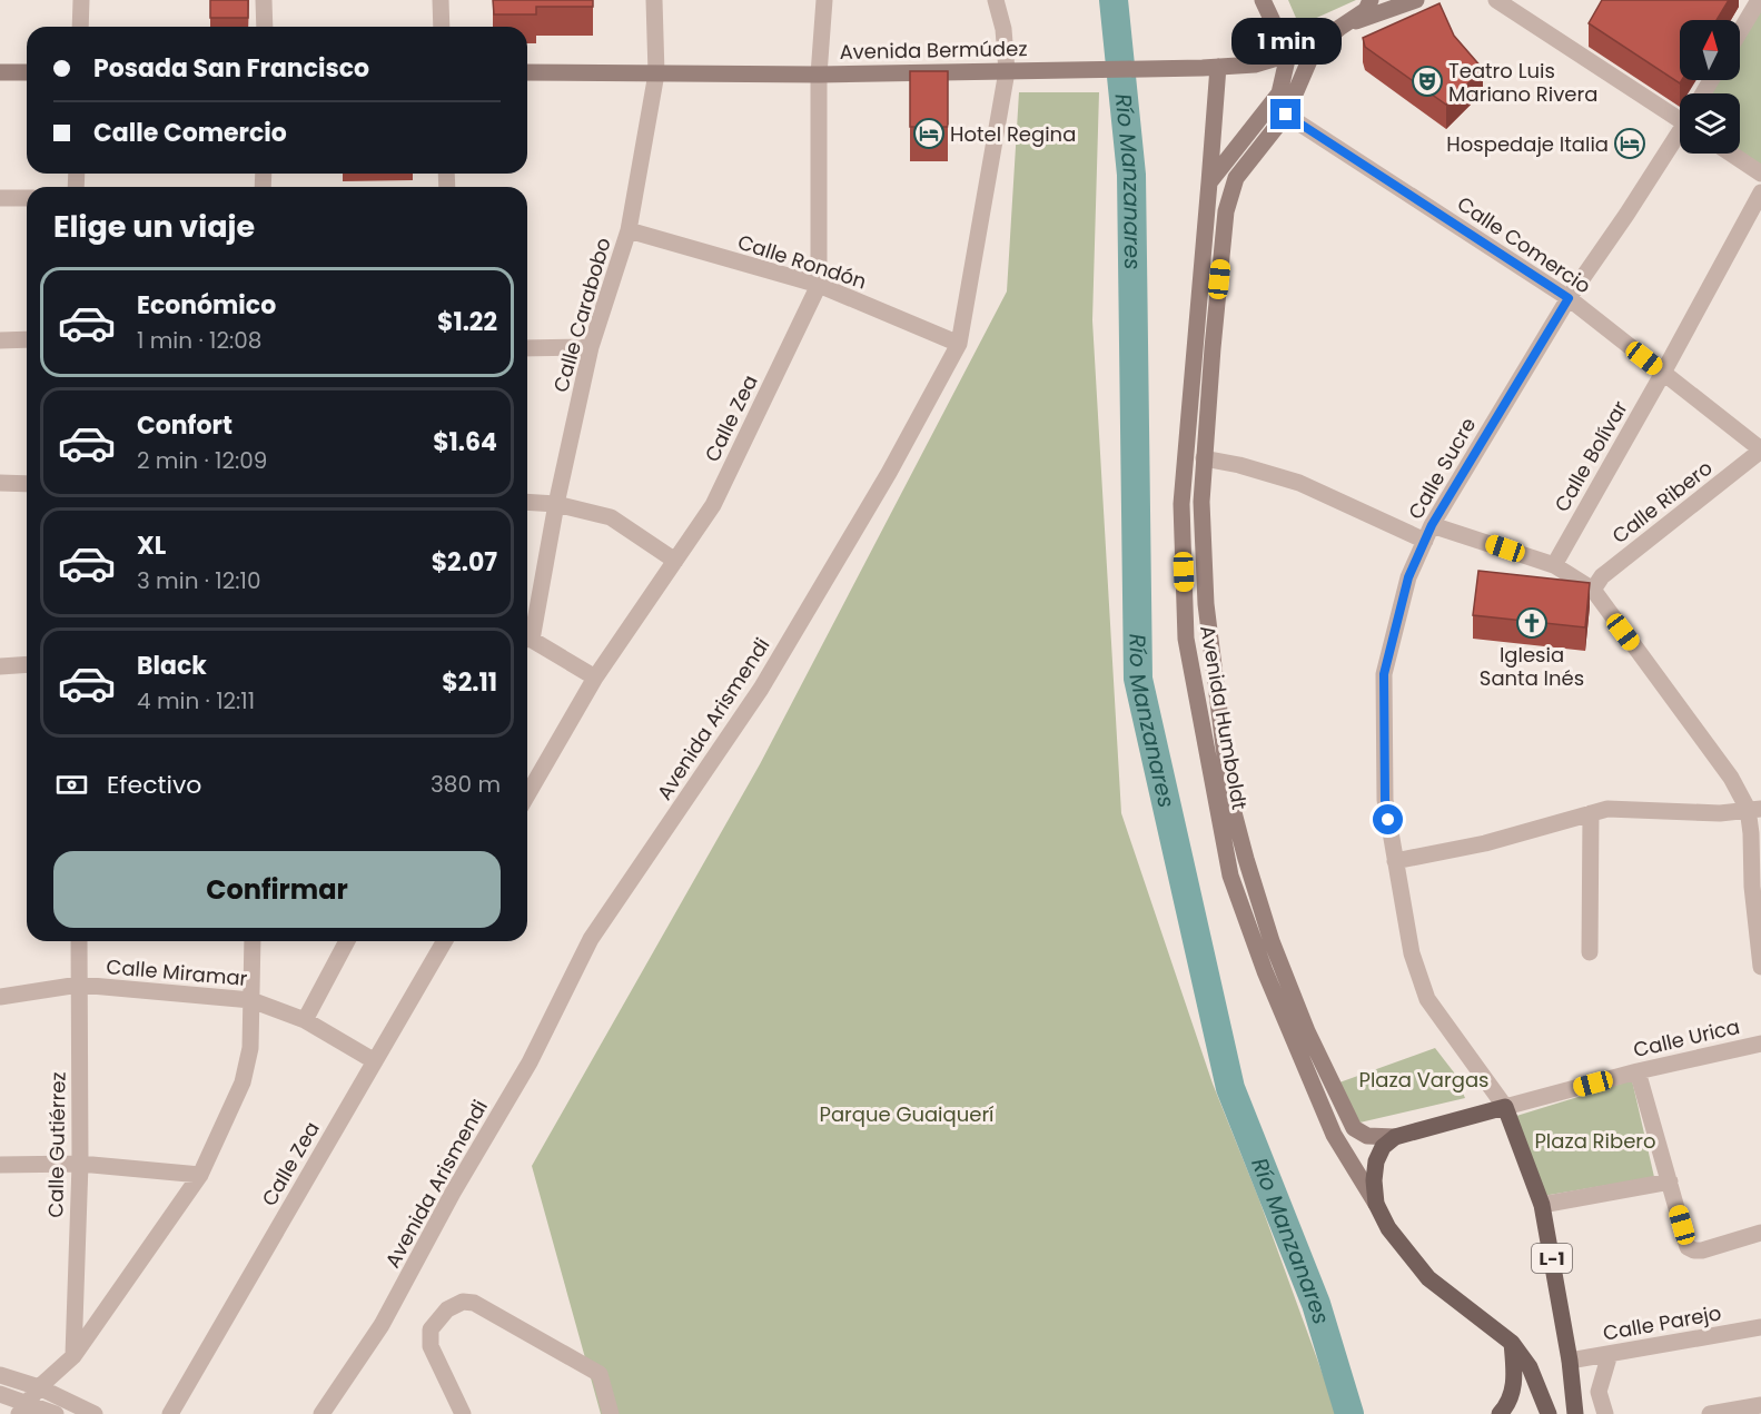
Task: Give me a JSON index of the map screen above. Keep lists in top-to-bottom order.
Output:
{
  "streets": {
    "main road": ["Avenida Bermúdez", "Avenida Humboldt", "L-1"],
    "street": [
      "Calle Comercio",
      "Calle Rondón",
      "Calle Carabobo",
      "Calle Zea",
      "Calle Bolívar",
      "Calle Sucre",
      "Calle Ribero",
      "Avenida Arismendi",
      "Calle Miramar",
      "Calle Urica",
      "Calle Gutiérrez",
      "Calle Parejo"
    ]
  },
  "crossings": [
    ["Avenida Bermúdez", "Calle Carabobo"],
    ["Avenida Bermúdez", "Calle Zea"],
    ["Avenida Bermúdez", "Avenida Humboldt"],
    ["Avenida Bermúdez", "Avenida Arismendi"],
    ["Calle Comercio", "Calle Bolívar"],
    ["Calle Comercio", "Calle Sucre"],
    ["Calle Comercio", "Calle Ribero"],
    ["Calle Comercio", "Avenida Humboldt"],
    ["Calle Rondón", "Calle Carabobo"],
    ["Calle Rondón", "Calle Zea"],
    ["Calle Rondón", "Avenida Arismendi"],
    ["Calle Zea", "Calle Miramar"],
    ["Calle Sucre", "Calle Urica"],
    ["Calle Sucre", "L-1"],
    ["Calle Miramar", "Calle Gutiérrez"],
    ["Calle Urica", "L-1"],
    ["L-1", "Calle Parejo"]
  ],
  "water": ["Río Manzanares"],
  "parks": ["Plaza Vargas", "Parque Guaiquerí", "Plaza Ribero"],
  "places": {
    "theatre": ["Teatro Luis Mariano Rivera"],
    "hotel": ["Hotel Regina", "Hospedaje Italia"],
    "church": ["Iglesia Santa Inés"]
  },
  "north": "top",
  "page": {
    "bubble": "1 min",
    "banner": ["Posada San Francisco", "Calle Comercio"],
    "heading": "Elige un viaje",
    "list": [
      {
        "name": "Económico",
        "note": "1 min · 12:08",
        "value": "$1.22"
      },
      {
        "name": "Confort",
        "note": "2 min · 12:09",
        "value": "$1.64"
      },
      {
        "name": "XL",
        "note": "3 min · 12:10",
        "value": "$2.07"
      },
      {
        "name": "Black",
        "note": "4 min · 12:11",
        "value": "$2.11"
      }
    ],
    "pay": ["Efectivo", "380 m"],
    "buttons": "Confirmar"
  }
}
